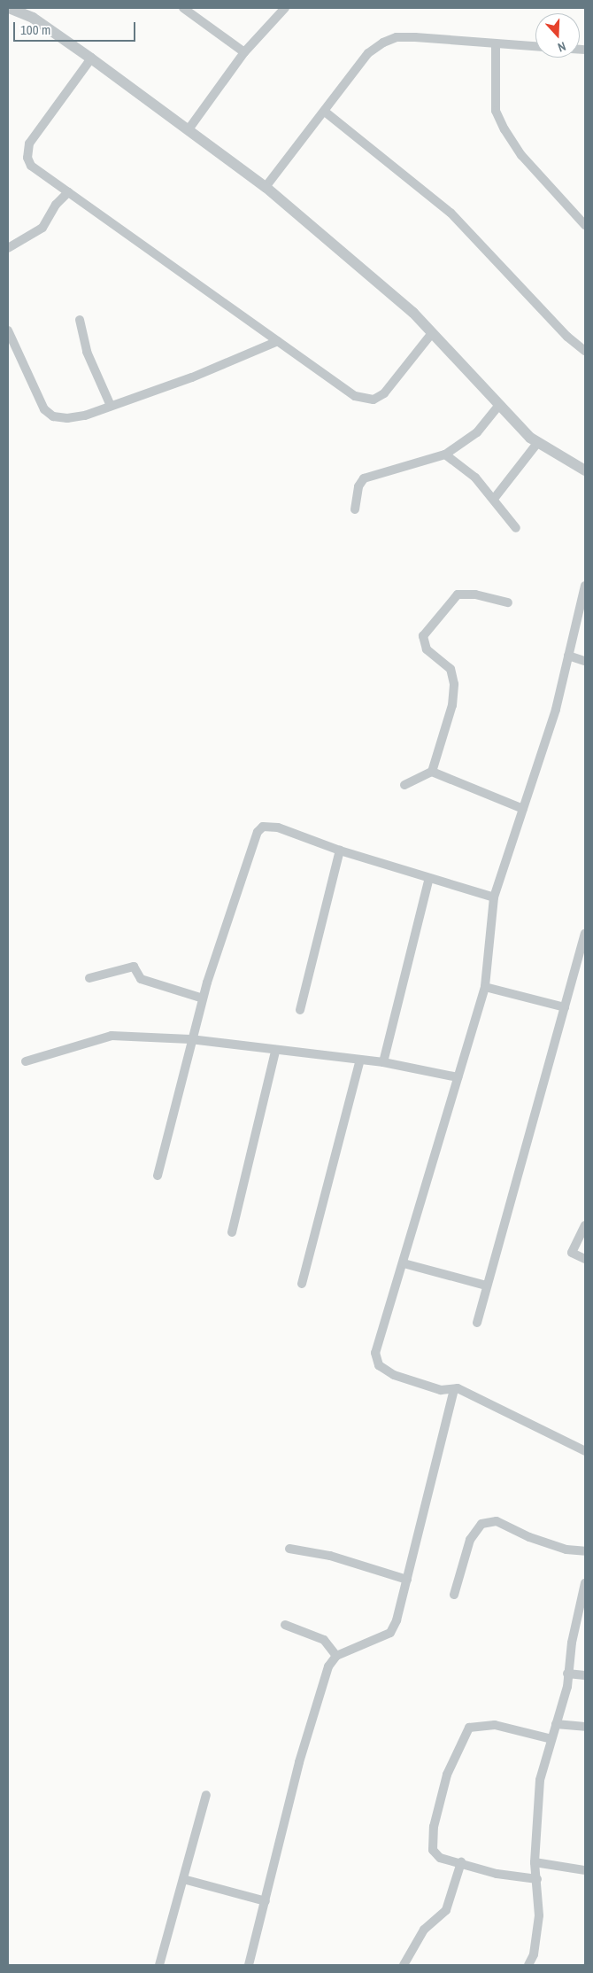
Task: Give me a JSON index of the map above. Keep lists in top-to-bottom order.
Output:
{
  "scale_bar": "100 m",
  "north": "bottom"
}
